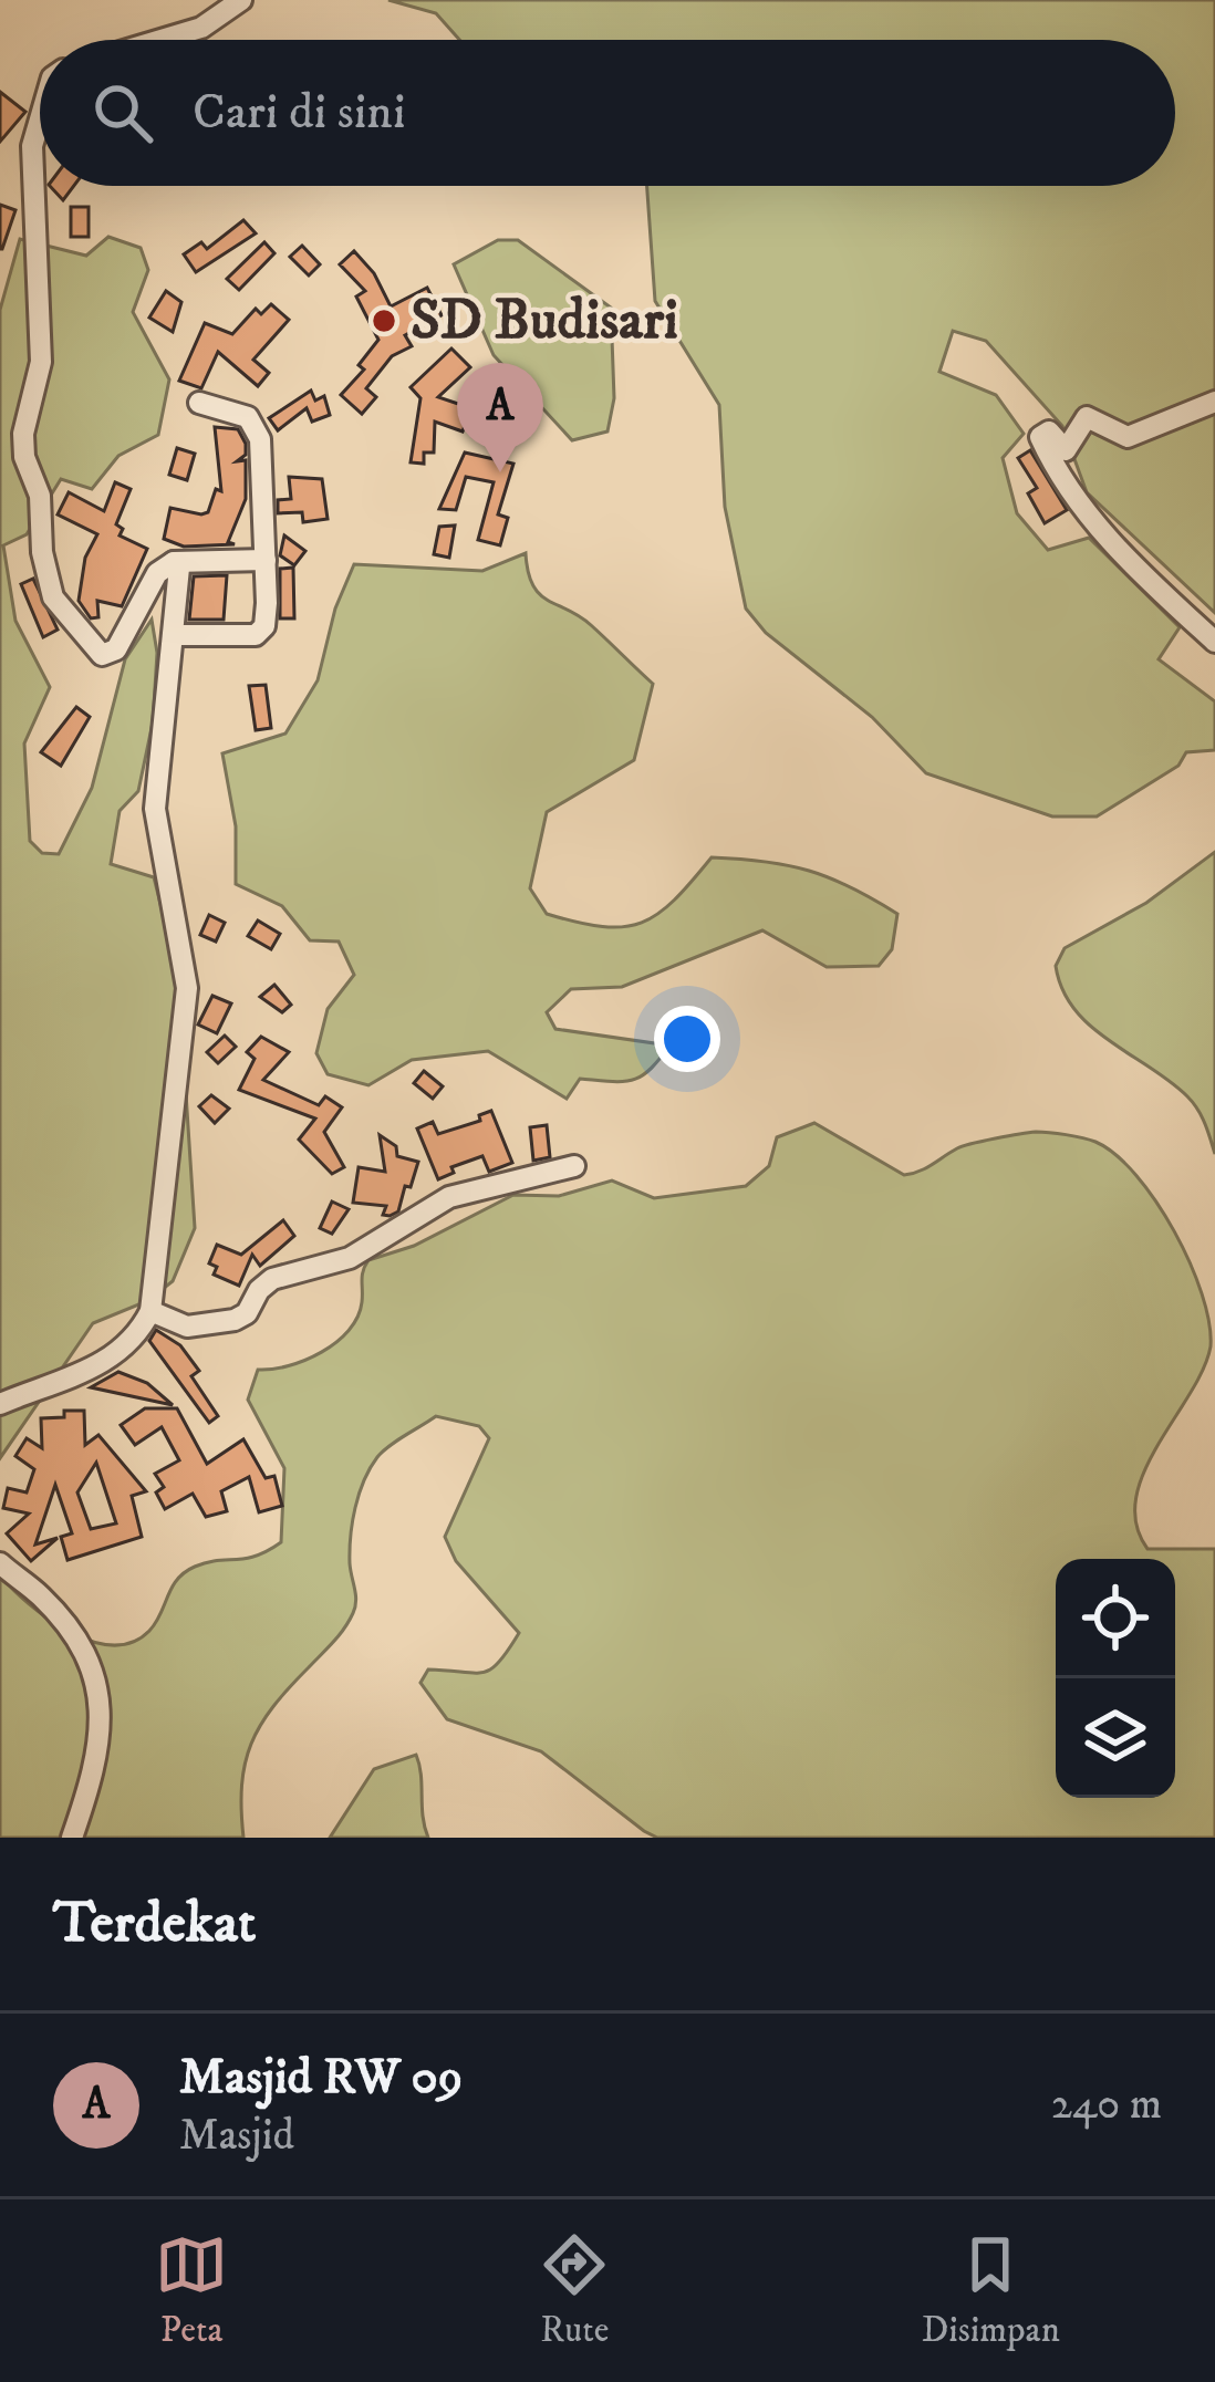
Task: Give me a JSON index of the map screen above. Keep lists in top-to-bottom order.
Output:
{
  "places": ["SD Budisari"],
  "page": {
    "search": "Cari di sini",
    "pins": "A",
    "heading": "Terdekat",
    "list": [
      {
        "mark": "A",
        "name": "Masjid RW 09",
        "note": "Masjid",
        "value": "240 m"
      }
    ],
    "nav": ["Peta", "Rute", "Disimpan"]
  }
}
